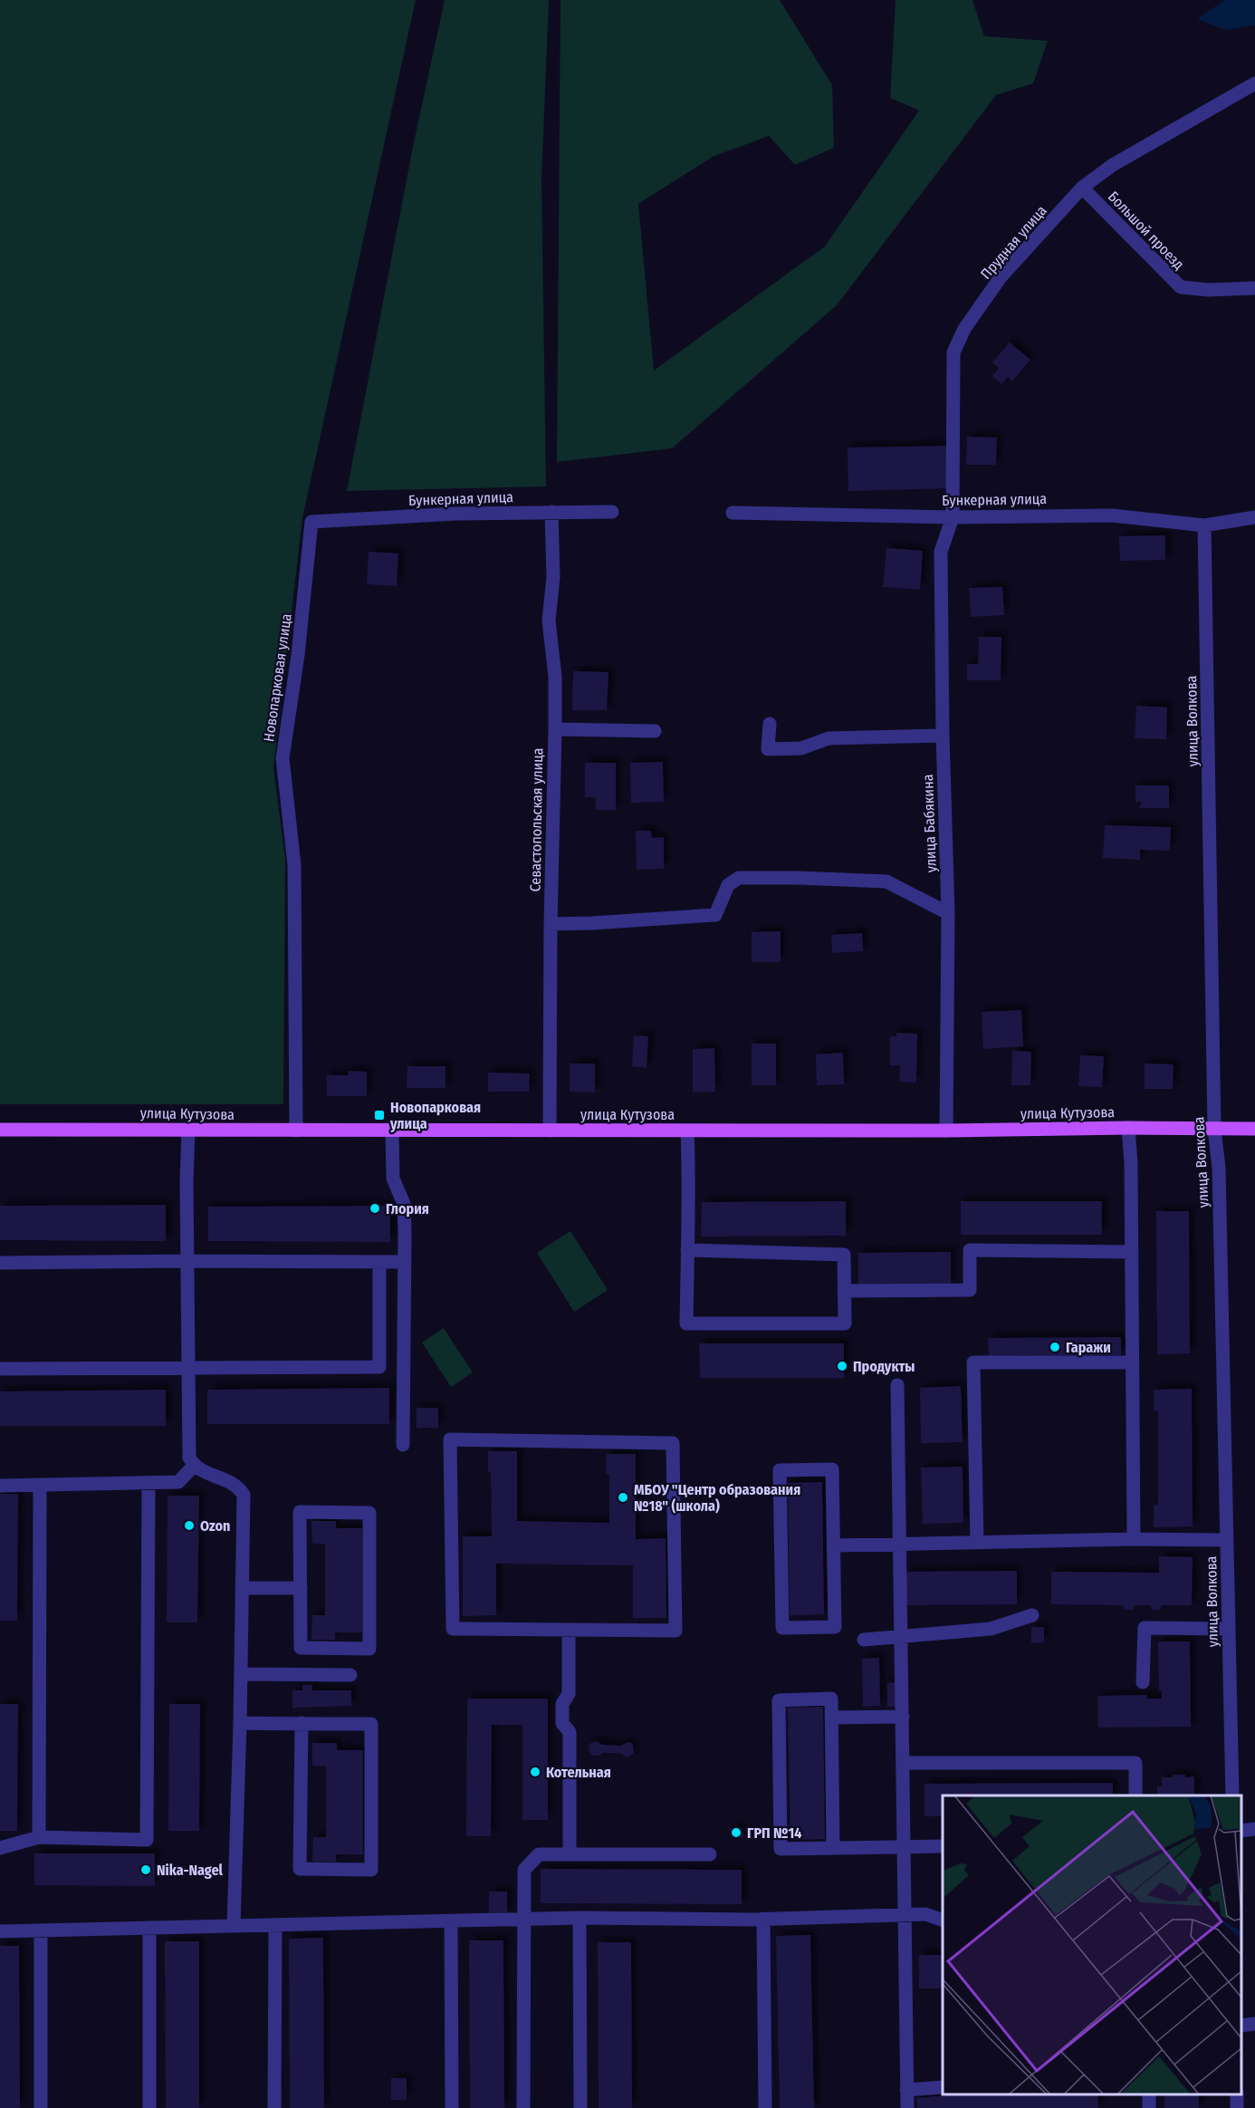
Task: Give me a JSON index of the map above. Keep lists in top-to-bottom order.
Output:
{
  "streets": {
    "main road": ["улица Кутузова"],
    "street": [
      "Большой проезд",
      "Прудная улица",
      "Бункерная улица",
      "Новопарковая улица",
      "улица Волкова",
      "Севастопольская улица",
      "улица Бабякина"
    ]
  },
  "crossings": [
    ["Большой проезд", "Прудная улица"],
    ["Прудная улица", "Бункерная улица"],
    ["Прудная улица", "улица Бабякина"],
    ["Бункерная улица", "Новопарковая улица"],
    ["Бункерная улица", "улица Волкова"],
    ["Бункерная улица", "Севастопольская улица"],
    ["Бункерная улица", "улица Бабякина"],
    ["Новопарковая улица", "улица Кутузова"],
    ["улица Волкова", "улица Кутузова"],
    ["Севастопольская улица", "улица Кутузова"],
    ["улица Бабякина", "улица Кутузова"]
  ],
  "places": {
    "transit": ["Новопарковая улица"],
    "other": [
      "Глория",
      "Гаражи",
      "Продукты",
      "МБОУ \"Центр образования №18\" (школа)",
      "Ozon",
      "Котельная",
      "ГРП №14",
      "Nika-Nagel"
    ]
  }
}
